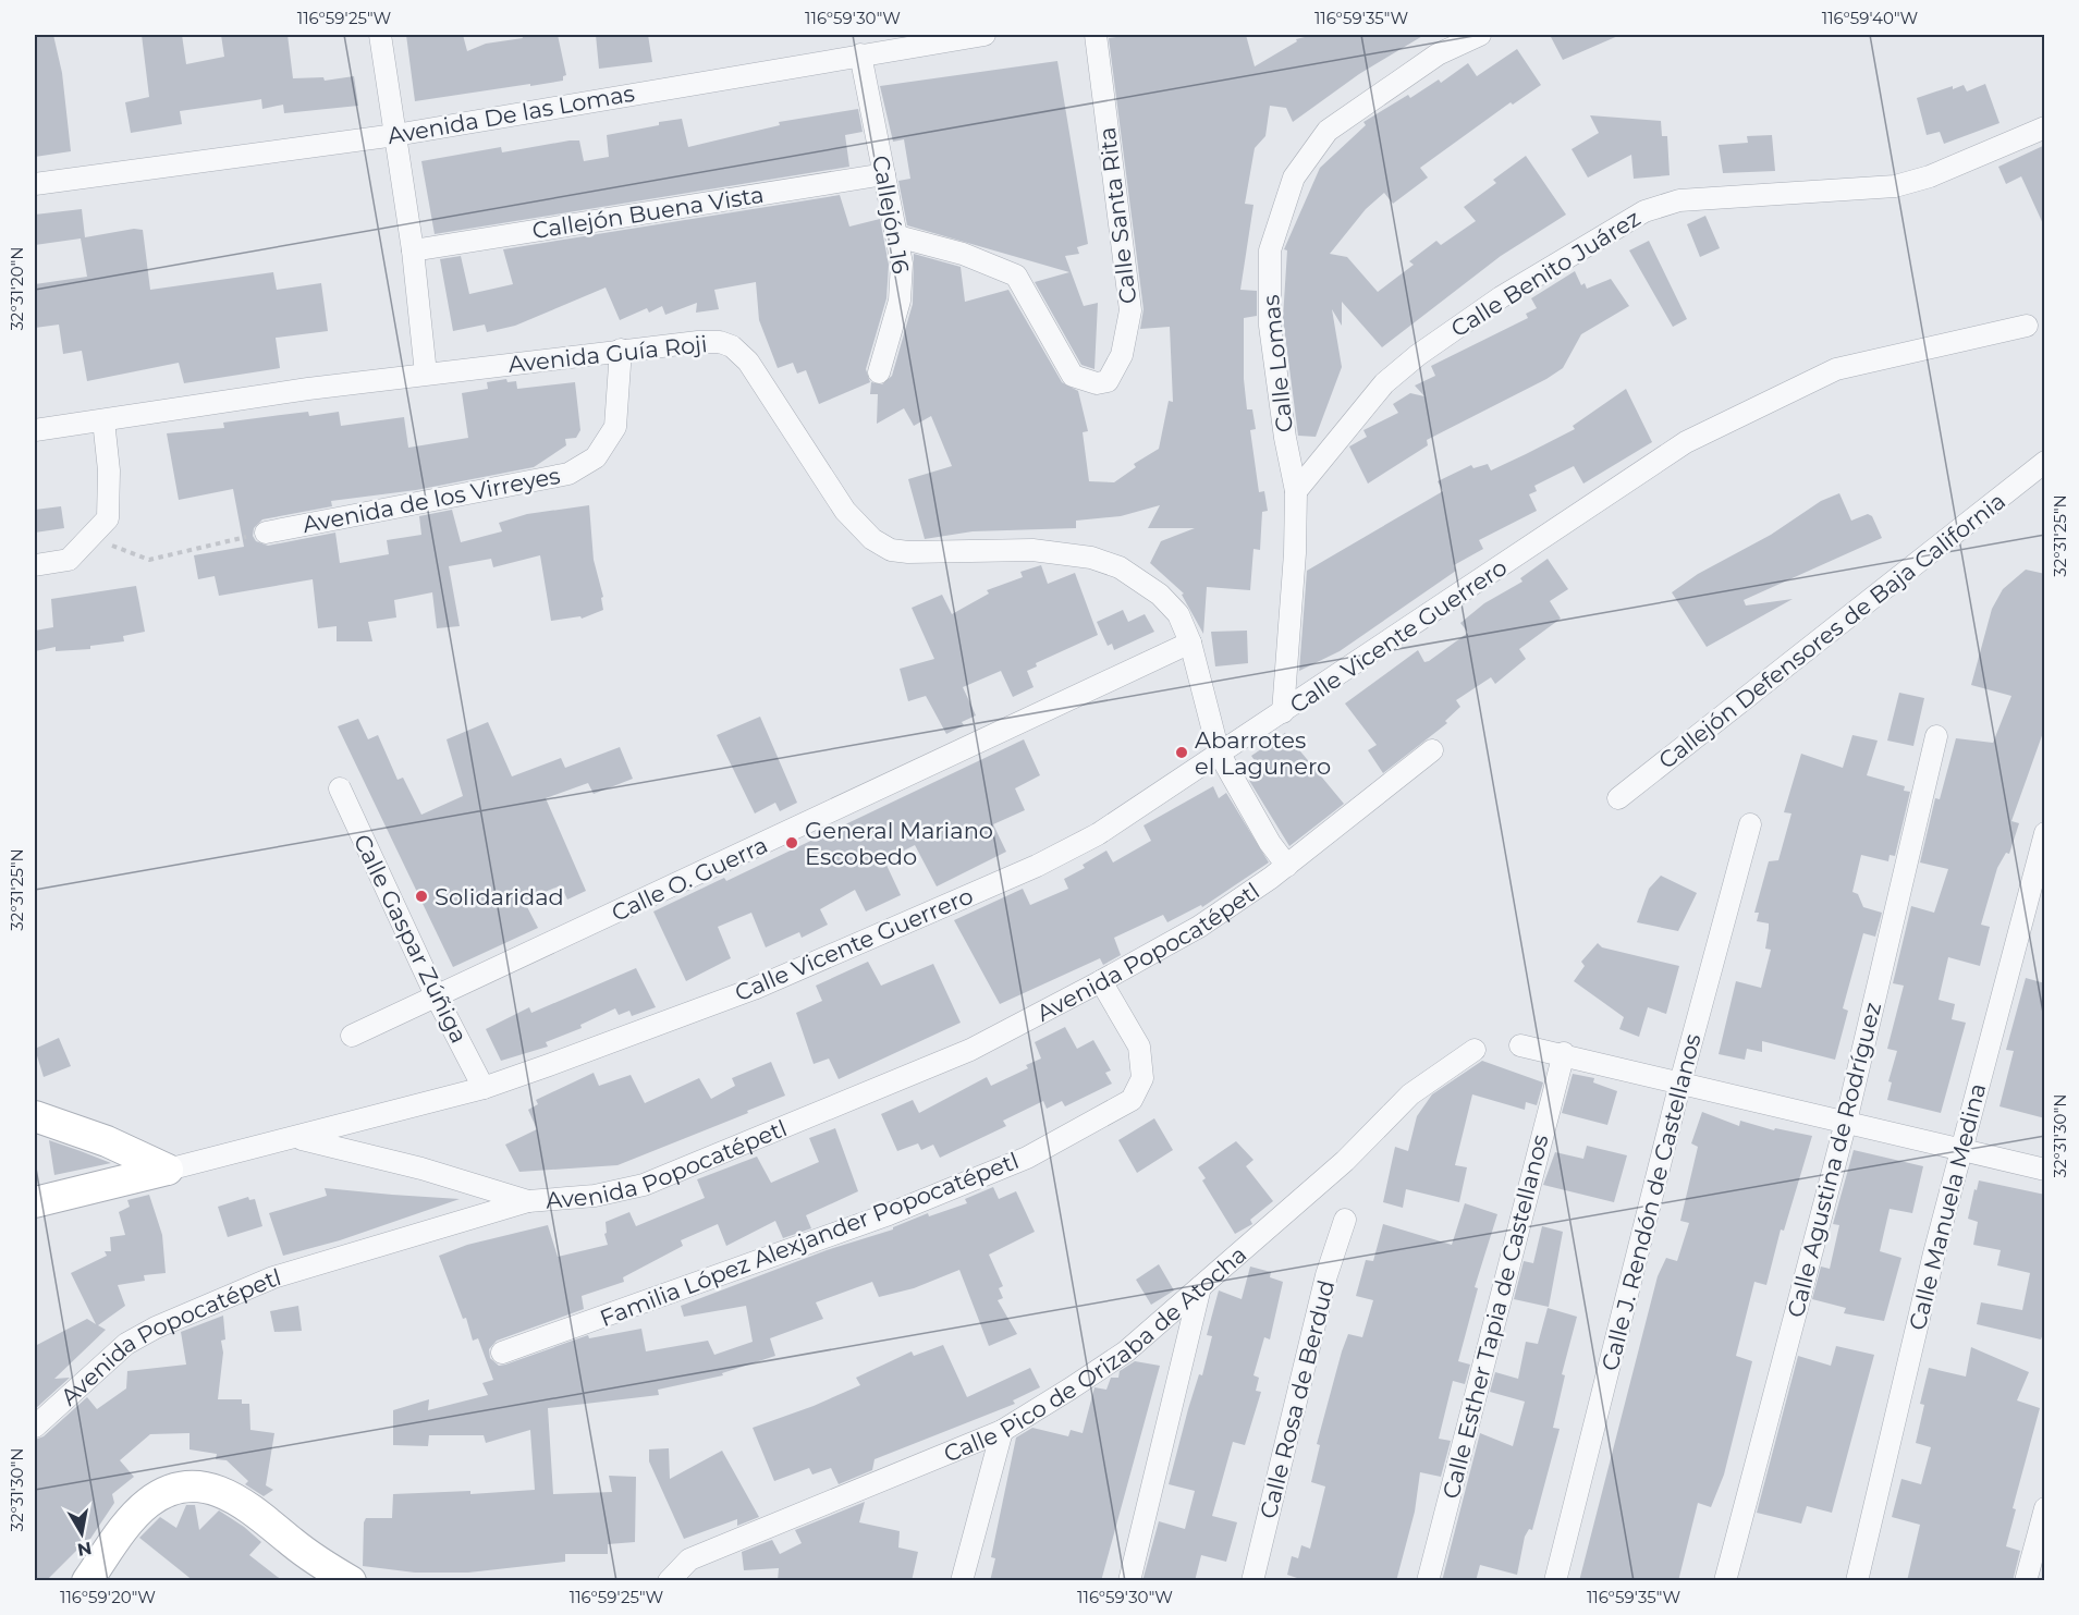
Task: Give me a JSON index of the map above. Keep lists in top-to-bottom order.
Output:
{
  "streets": {
    "street": [
      "Avenida De las Lomas",
      "Callejón Buena Vista",
      "Callejón 16",
      "Calle Santa Rita",
      "Calle Benito Juárez",
      "Avenida Guía Roji",
      "Calle Lomas",
      "Avenida de los Virreyes",
      "Callejón Defensores de Baja California",
      "Calle Vicente Guerrero",
      "Calle O. Guerra",
      "Calle Gaspar Zúñiga",
      "Avenida Popocatépetl",
      "Calle Agustina de Rodríguez",
      "Calle J. Rendón de Castellanos",
      "Calle Manuela Medina",
      "Familia López Alexjander Popocatépetl",
      "Calle Esther Tapia de Castellanos",
      "Calle Pico de Orizaba de Atocha",
      "Calle Rosa de Berdud"
    ]
  },
  "crossings": [
    ["Avenida De las Lomas", "Callejón 16"],
    ["Callejón Buena Vista", "Callejón 16"],
    ["Callejón 16", "Calle Santa Rita"],
    ["Calle Benito Juárez", "Calle Lomas"],
    ["Avenida Guía Roji", "Avenida de los Virreyes"],
    ["Avenida Guía Roji", "Calle Vicente Guerrero"],
    ["Avenida Guía Roji", "Calle O. Guerra"],
    ["Avenida Guía Roji", "Avenida Popocatépetl"],
    ["Calle Lomas", "Calle Vicente Guerrero"],
    ["Calle Vicente Guerrero", "Calle Gaspar Zúñiga"],
    ["Calle O. Guerra", "Calle Gaspar Zúñiga"],
    ["Avenida Popocatépetl", "Familia López Alexjander Popocatépetl"]
  ],
  "places": ["Abarrotes el Lagunero", "General Mariano Escobedo", "Solidaridad"],
  "north": "bottom",
  "coordinates": [
    "116°59'25\"W",
    "116°59'30\"W",
    "116°59'35\"W",
    "116°59'40\"W",
    "32°31'20\"N",
    "32°31'25\"N",
    "32°31'30\"N",
    "116°59'20\"W"
  ]
}
